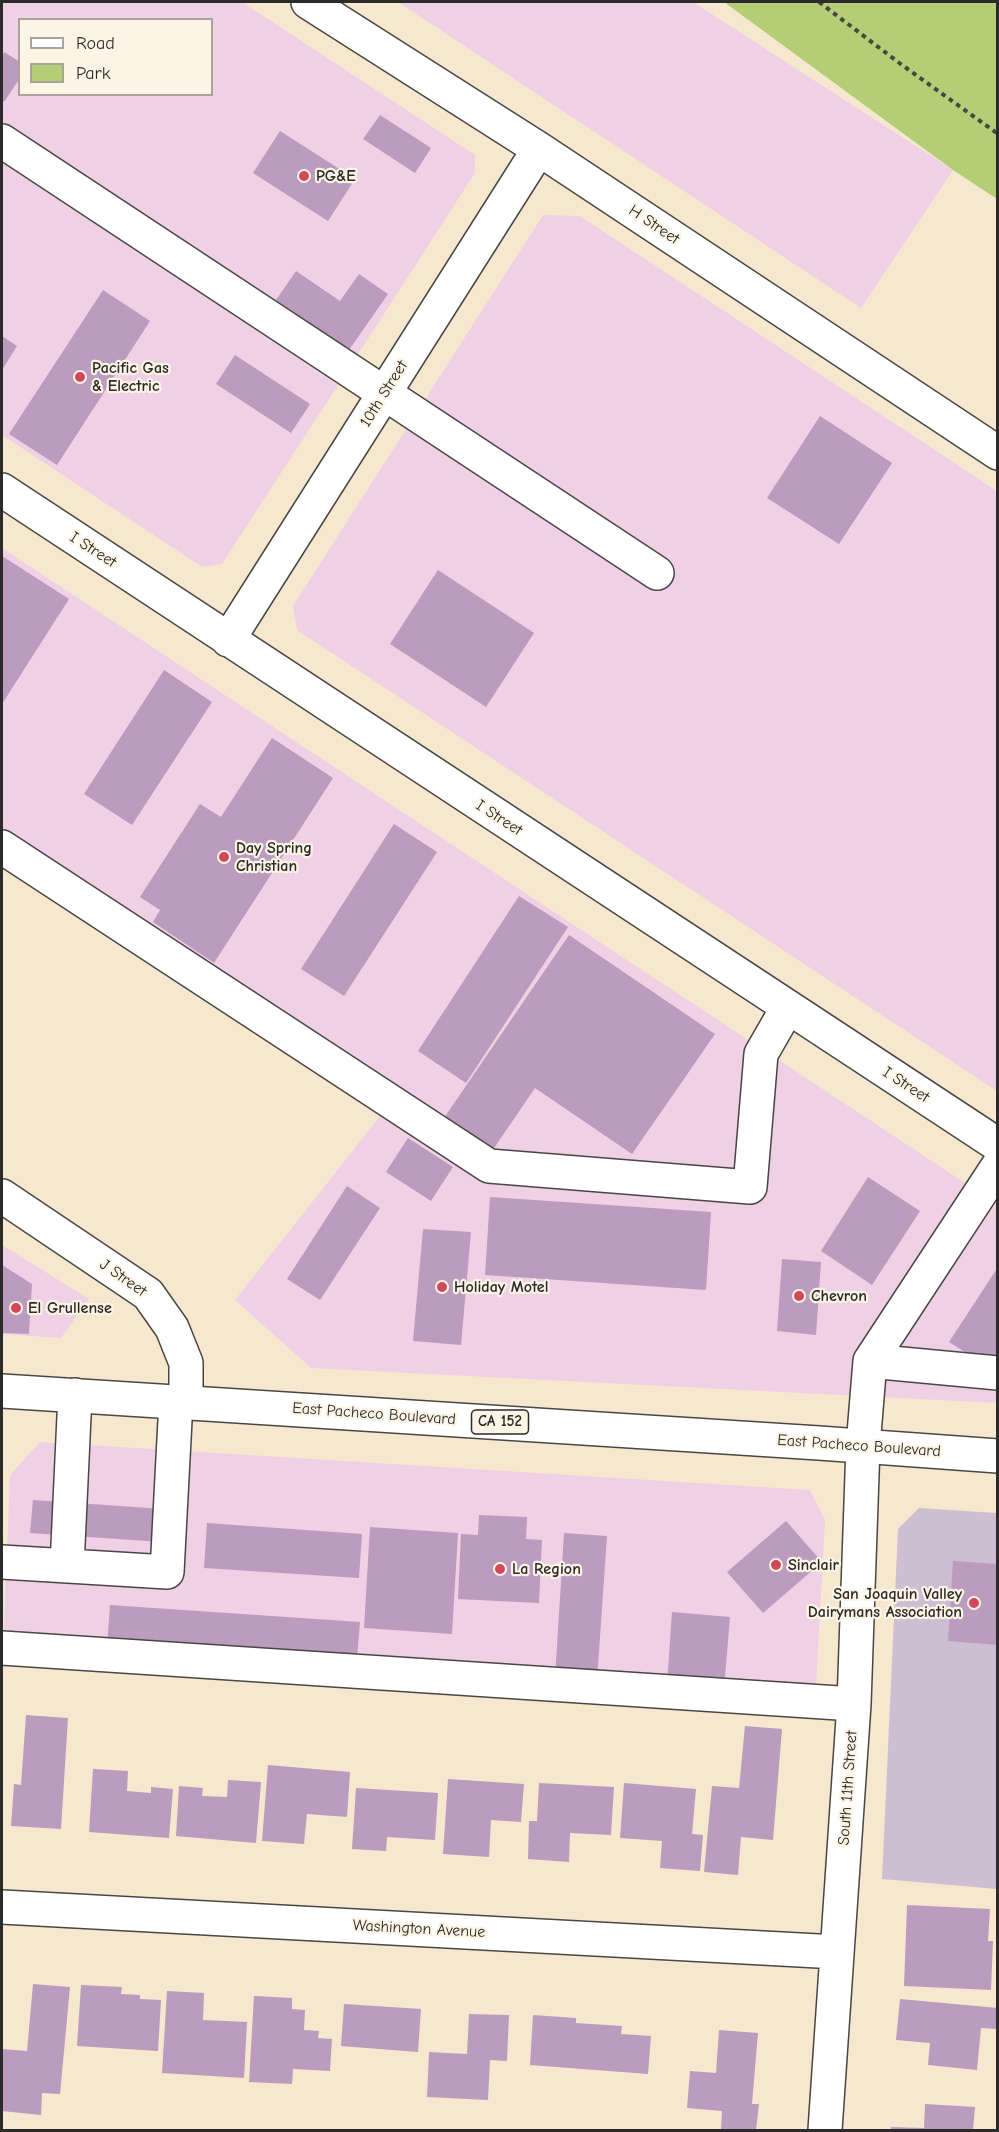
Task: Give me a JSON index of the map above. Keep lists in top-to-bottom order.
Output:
{
  "streets": {
    "main road": [
      "H Street",
      "10th Street",
      "I Street",
      "J Street",
      "East Pacheco Boulevard",
      "CA 152",
      "South 11th Street",
      "Washington Avenue"
    ]
  },
  "crossings": [
    ["H Street", "10th Street"],
    ["10th Street", "I Street"],
    ["J Street", "East Pacheco Boulevard"],
    ["East Pacheco Boulevard", "South 11th Street"],
    ["South 11th Street", "Washington Avenue"]
  ],
  "places": [
    "PG&E",
    "Pacific Gas & Electric",
    "Day Spring Christian",
    "Holiday Motel",
    "Chevron",
    "El Grullense",
    "Sinclair",
    "La Region",
    "San Joaquin Valley Dairymans Association"
  ],
  "legend": ["Road", "Park"]
}
